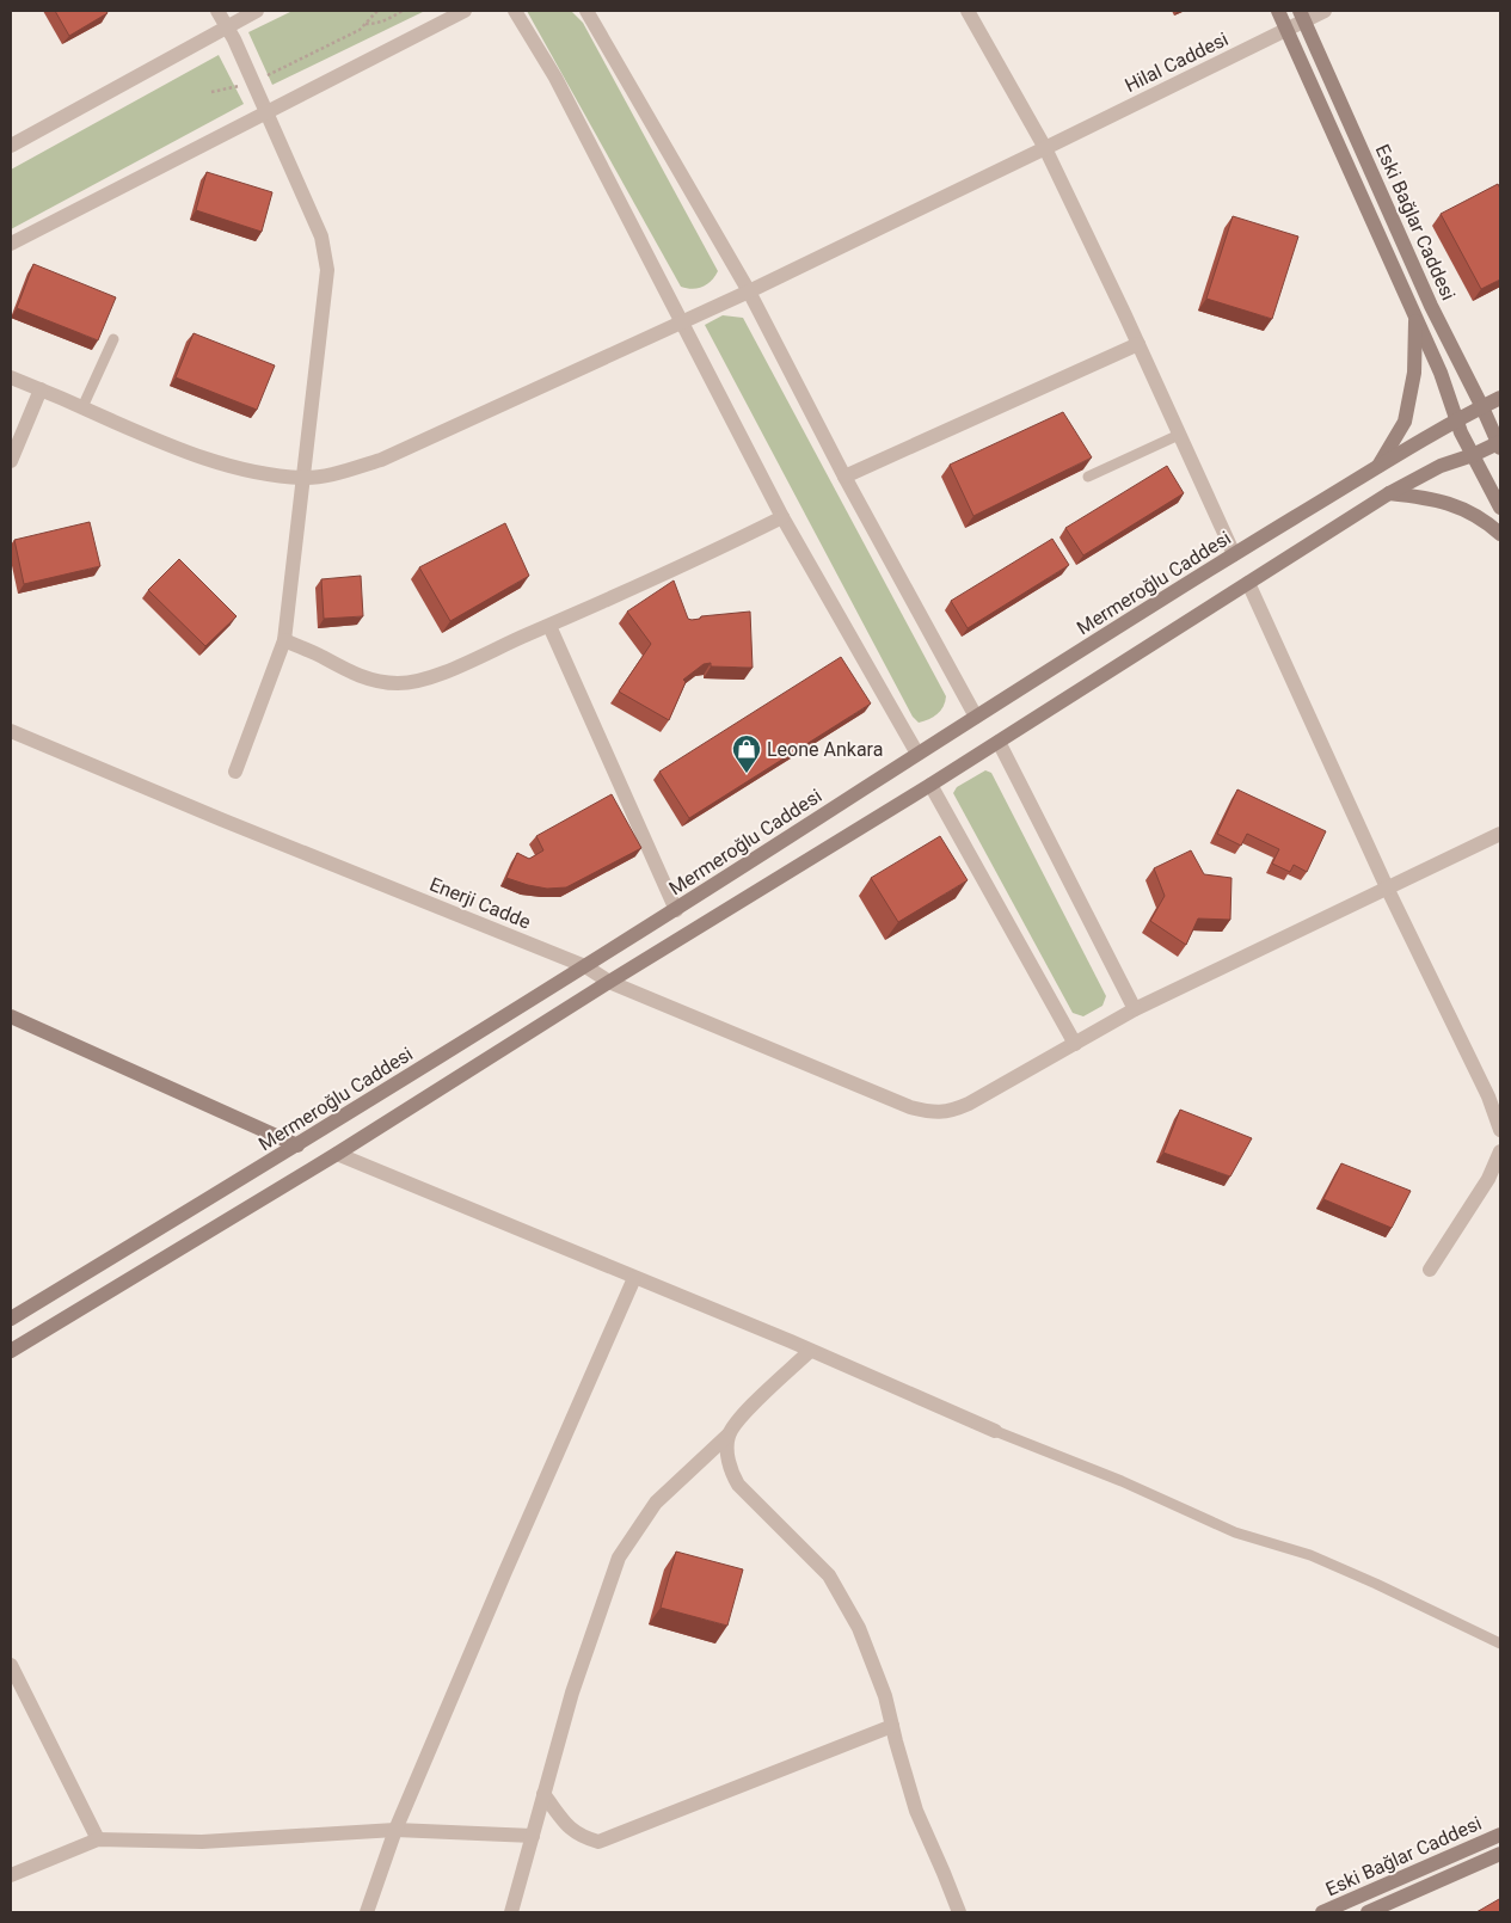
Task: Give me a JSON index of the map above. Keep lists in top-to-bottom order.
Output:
{
  "streets": {
    "main road": ["Eski Bağlar Caddesi", "Mermeroğlu Caddesi"],
    "street": ["Hilal Caddesi", "Enerji Cadde"]
  },
  "crossings": [
    ["Hilal Caddesi", "Eski Bağlar Caddesi"],
    ["Eski Bağlar Caddesi", "Mermeroğlu Caddesi"],
    ["Mermeroğlu Caddesi", "Enerji Cadde"]
  ],
  "places": {
    "shop": ["Leone Ankara"]
  }
}
